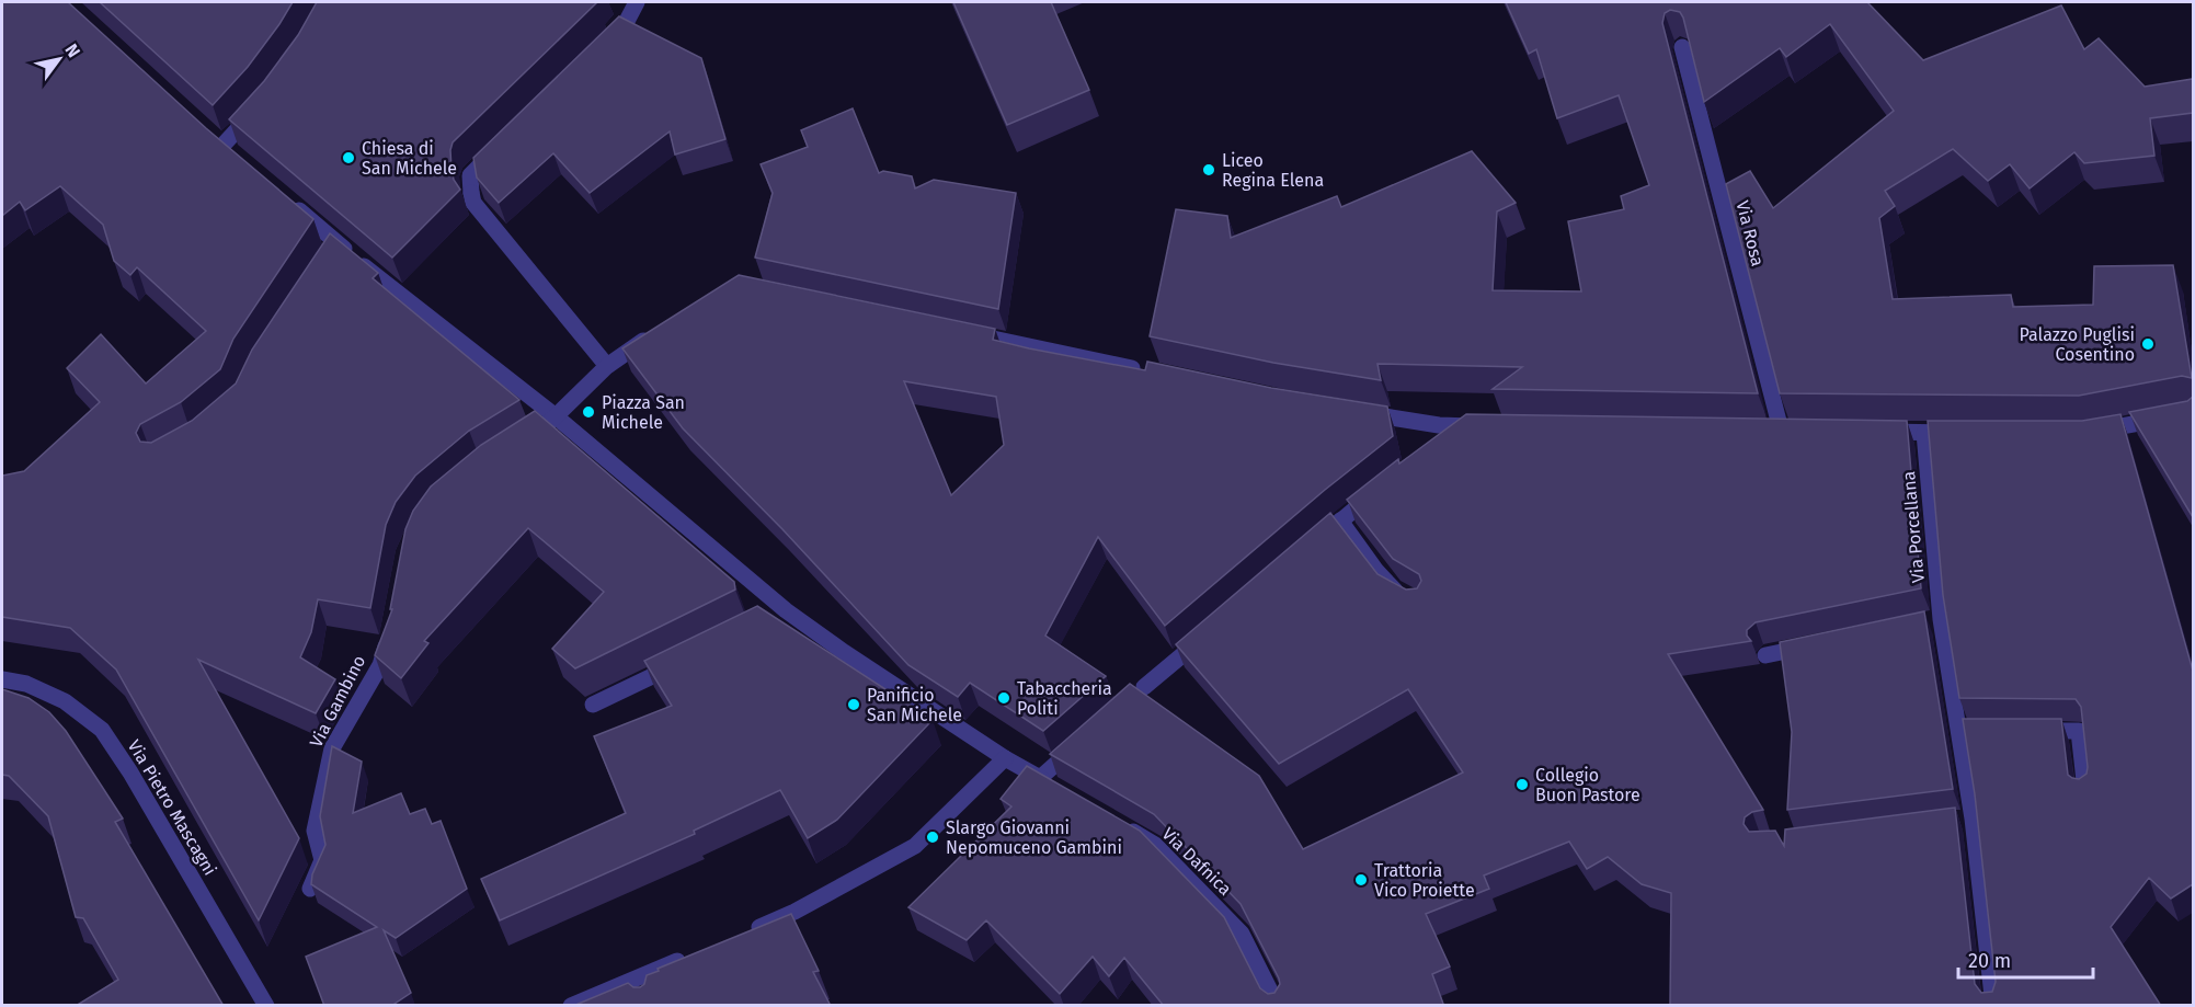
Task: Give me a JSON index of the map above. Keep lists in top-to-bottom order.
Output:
{
  "streets": {
    "street": [
      "Via Rosa",
      "Via Porcellana",
      "Via Gambino",
      "Via Pietro Mascagni",
      "Via Dafnica"
    ]
  },
  "places": [
    "Chiesa di San Michele",
    "Liceo Regina Elena",
    "Palazzo Puglisi Cosentino",
    "Piazza San Michele",
    "Tabaccheria Politi",
    "Panificio San Michele",
    "Collegio Buon Pastore",
    "Slargo Giovanni Nepomuceno Gambini",
    "Trattoria Vico Proiette"
  ],
  "scale_bar": "20 m",
  "north": "top right"
}
